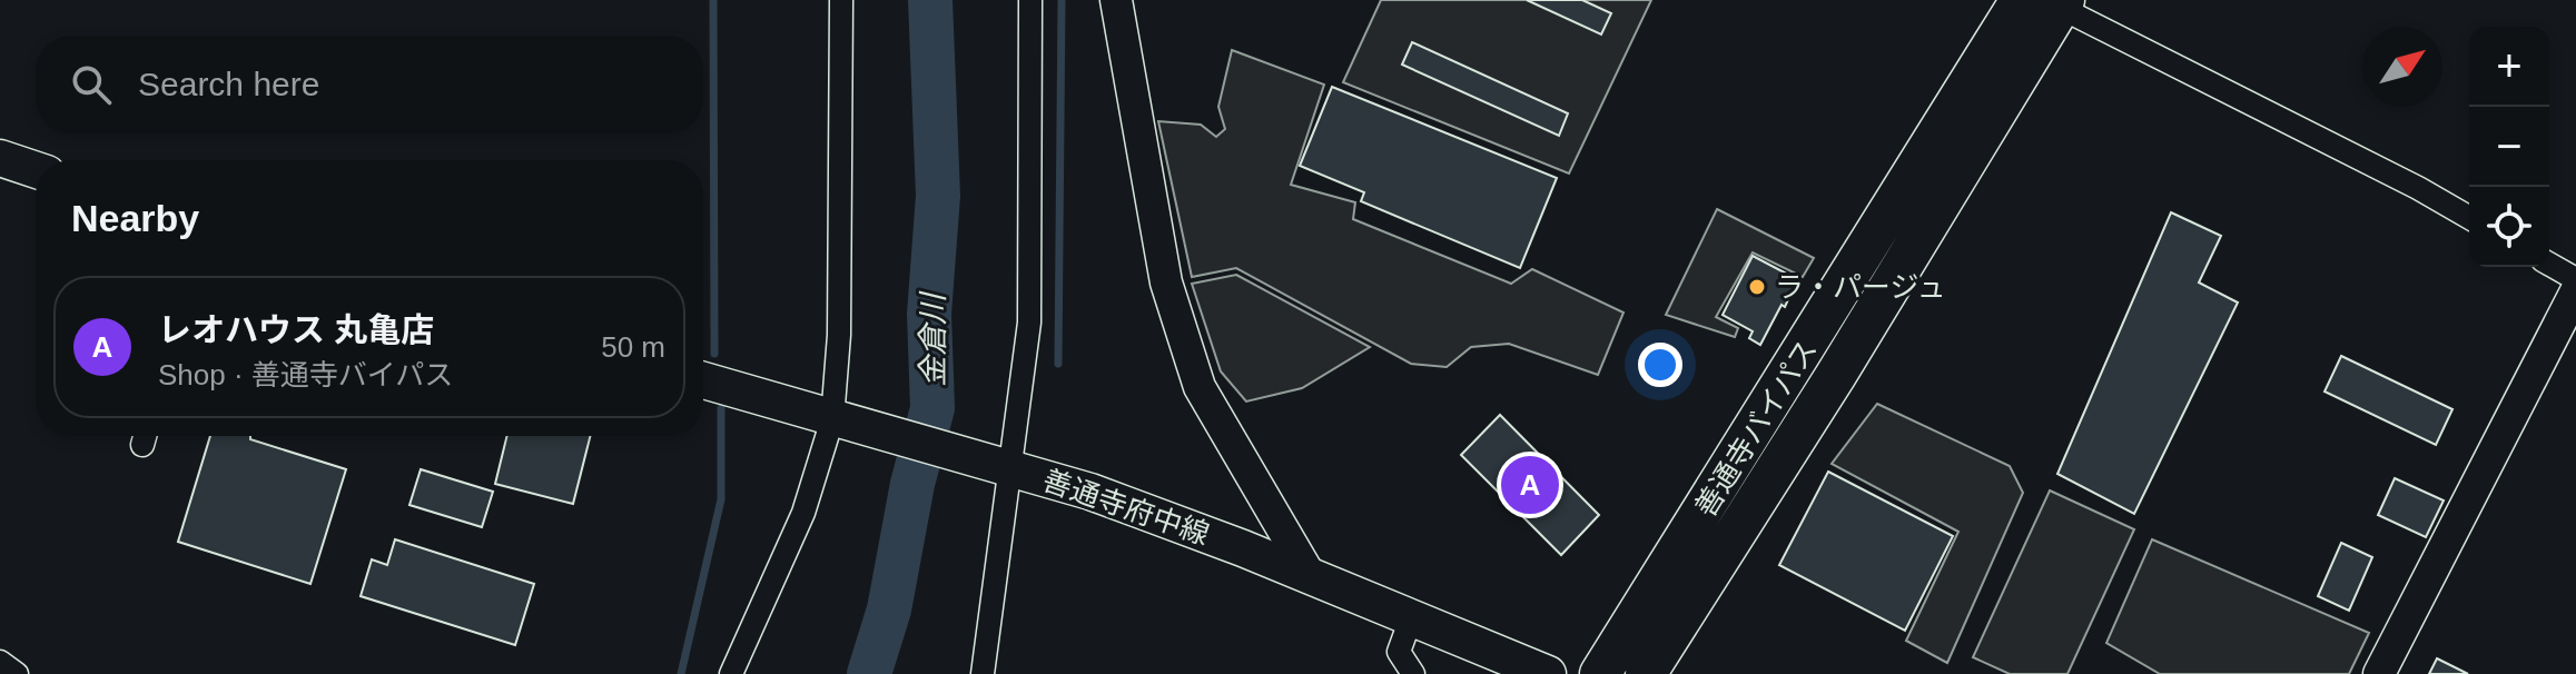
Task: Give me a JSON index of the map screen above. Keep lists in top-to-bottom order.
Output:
{
  "streets": {
    "highway": ["善通寺バイパス"],
    "main road": ["善通寺府中線"]
  },
  "water": ["金倉川"],
  "places": ["ラ・パージュ"],
  "north": "top right",
  "page": {
    "map_buttons": ["+", "−"],
    "search": "Search here",
    "heading": "Nearby",
    "list": [
      {
        "mark": "A",
        "name": "レオハウス 丸亀店",
        "note": "Shop · 善通寺バイパス",
        "value": "50 m"
      }
    ],
    "pins": "A"
  }
}
